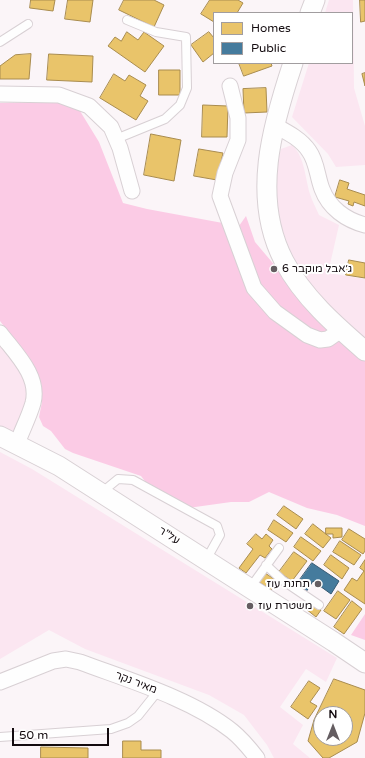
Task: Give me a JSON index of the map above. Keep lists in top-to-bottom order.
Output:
{
  "streets": {
    "street": ["על\"ר", "מאיר נקר"]
  },
  "places": ["ג׳אבל מוקבר 6", "תחנת עוז", "משטרת עוז"],
  "legend": ["Homes", "Public"],
  "scale_bar": "50 m",
  "north": "top"
}
